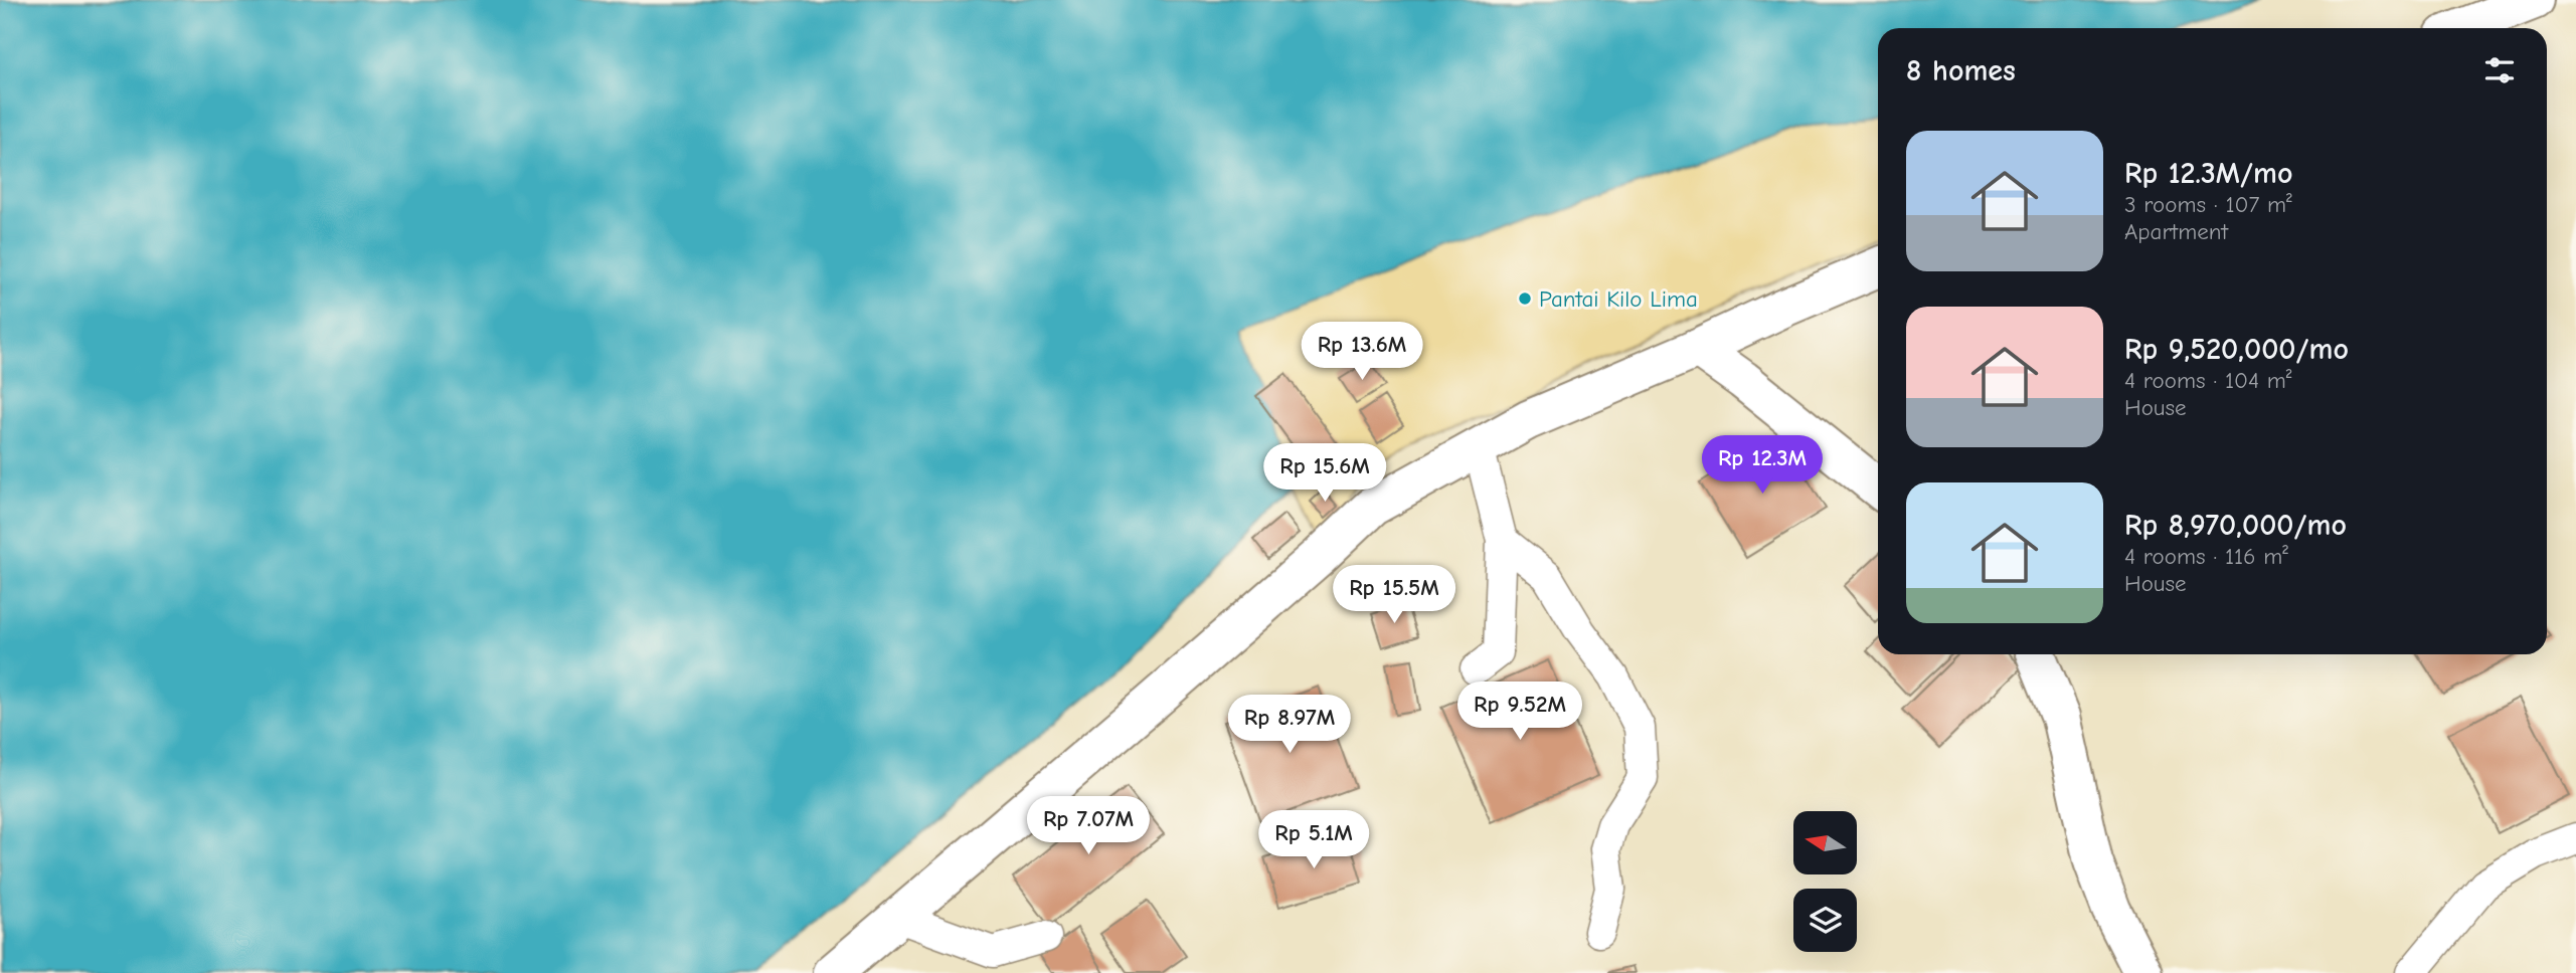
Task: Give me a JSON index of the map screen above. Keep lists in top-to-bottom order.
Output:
{
  "places": ["Pantai Kilo Lima"],
  "north": "left",
  "page": {
    "heading": "8 homes",
    "list": [
      {
        "name": "Rp 12.3M/mo",
        "note": "3 rooms · 107 m² · Apartment"
      },
      {
        "name": "Rp 9,520,000/mo",
        "note": "4 rooms · 104 m² · House"
      },
      {
        "name": "Rp 8,970,000/mo",
        "note": "4 rooms · 116 m² · House"
      }
    ],
    "price": [
      "Rp 13.6M",
      "Rp 12.3M",
      "Rp 15.6M",
      "Rp 15.5M",
      "Rp 9.52M",
      "Rp 8.97M",
      "Rp 7.07M",
      "Rp 5.1M"
    ]
  }
}
